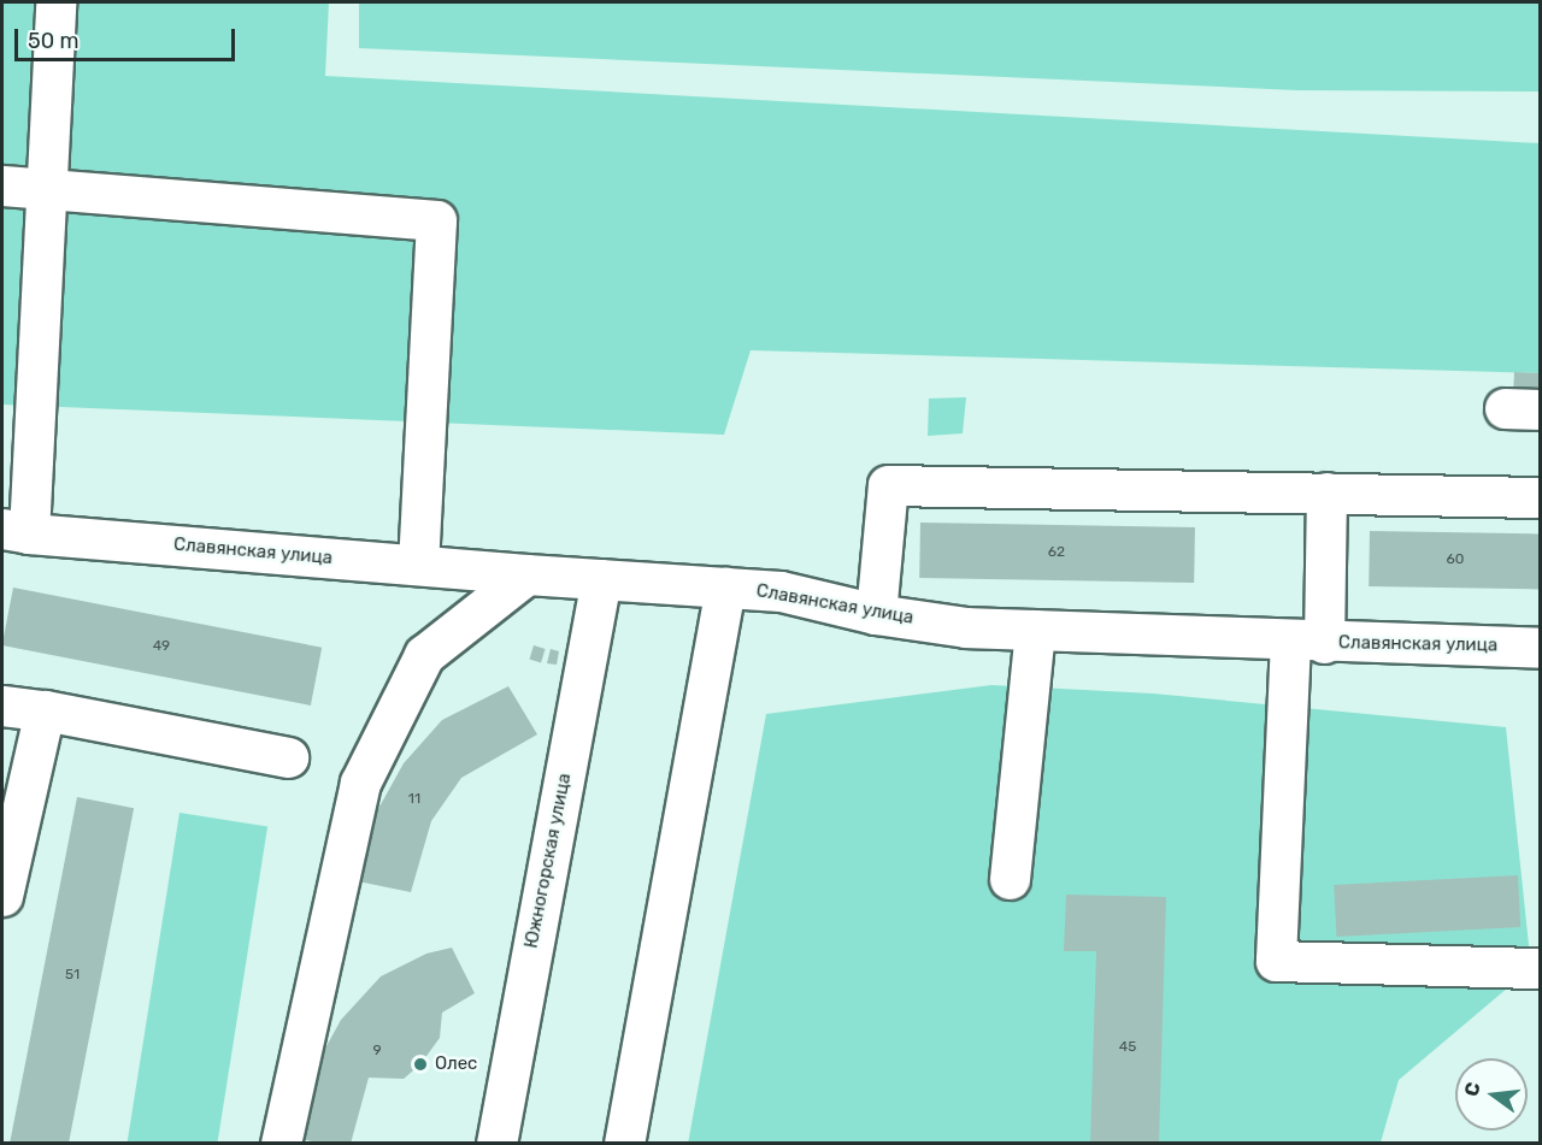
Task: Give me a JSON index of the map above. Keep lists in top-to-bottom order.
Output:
{
  "streets": {
    "street": ["Славянская улица", "Южногорская улица"]
  },
  "crossings": [
    ["Славянская улица", "Южногорская улица"]
  ],
  "places": ["Олес"],
  "house_numbers": [
    "62",
    "60",
    "49",
    "11",
    "51",
    "45",
    "9"
  ],
  "scale_bar": "50 m",
  "north": "left"
}
